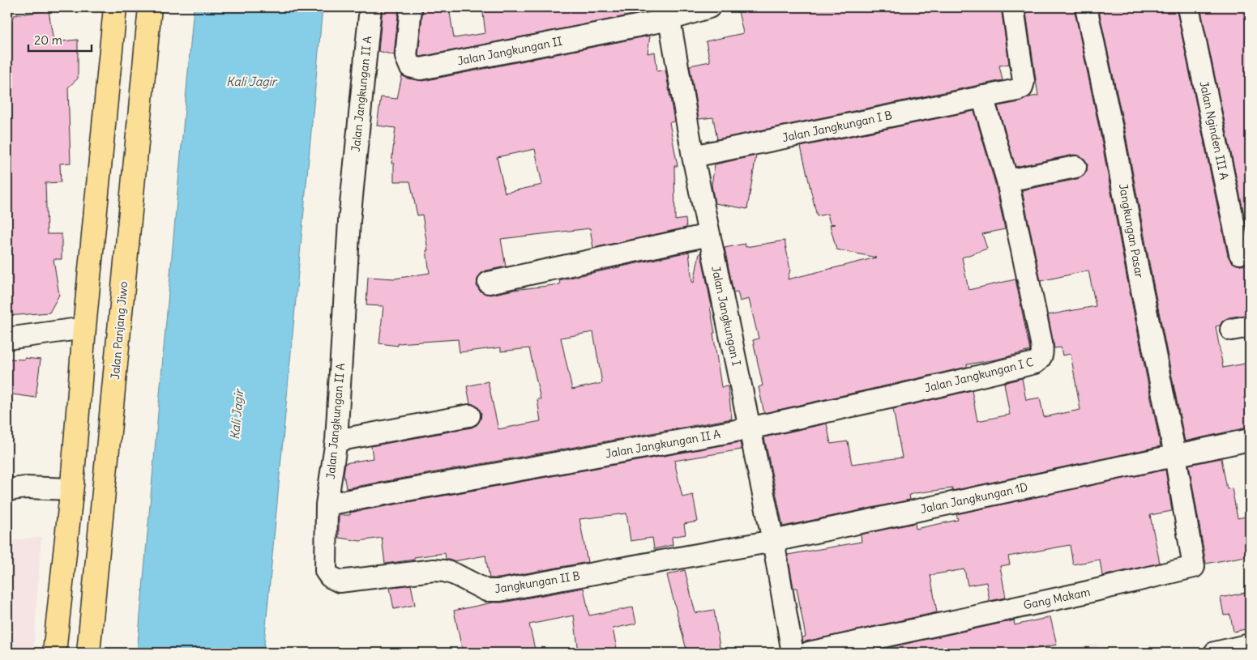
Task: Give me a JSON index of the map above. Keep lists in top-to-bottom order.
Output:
{
  "streets": {
    "main road": ["Jalan Panjang Jiwo"],
    "street": [
      "Jalan Jangkungan II",
      "Jalan Jangkungan II A",
      "Jalan Jangkungan I B",
      "Jalan Nginden III A",
      "Jangkungan Pasar",
      "Jalan Jangkungan I",
      "Jalan Jangkungan I C",
      "Jalan Jangkungan 1D",
      "Jangkungan II B",
      "Gang Makam"
    ]
  },
  "crossings": [
    ["Jalan Jangkungan II", "Jalan Jangkungan I"],
    ["Jalan Jangkungan II A", "Jalan Jangkungan I"],
    ["Jalan Jangkungan II A", "Jalan Jangkungan I C"],
    ["Jalan Jangkungan II A", "Jangkungan II B"],
    ["Jalan Jangkungan I B", "Jalan Jangkungan I"],
    ["Jalan Jangkungan I B", "Jalan Jangkungan I C"],
    ["Jangkungan Pasar", "Jalan Jangkungan 1D"],
    ["Jangkungan Pasar", "Gang Makam"],
    ["Jalan Jangkungan I", "Jalan Jangkungan I C"],
    ["Jalan Jangkungan I", "Jalan Jangkungan 1D"],
    ["Jalan Jangkungan I", "Jangkungan II B"],
    ["Jalan Jangkungan 1D", "Jangkungan II B"],
    ["Jalan Jangkungan 1D", "Gang Makam"]
  ],
  "water": ["Kali Jagir"],
  "scale_bar": "20 m"
}
